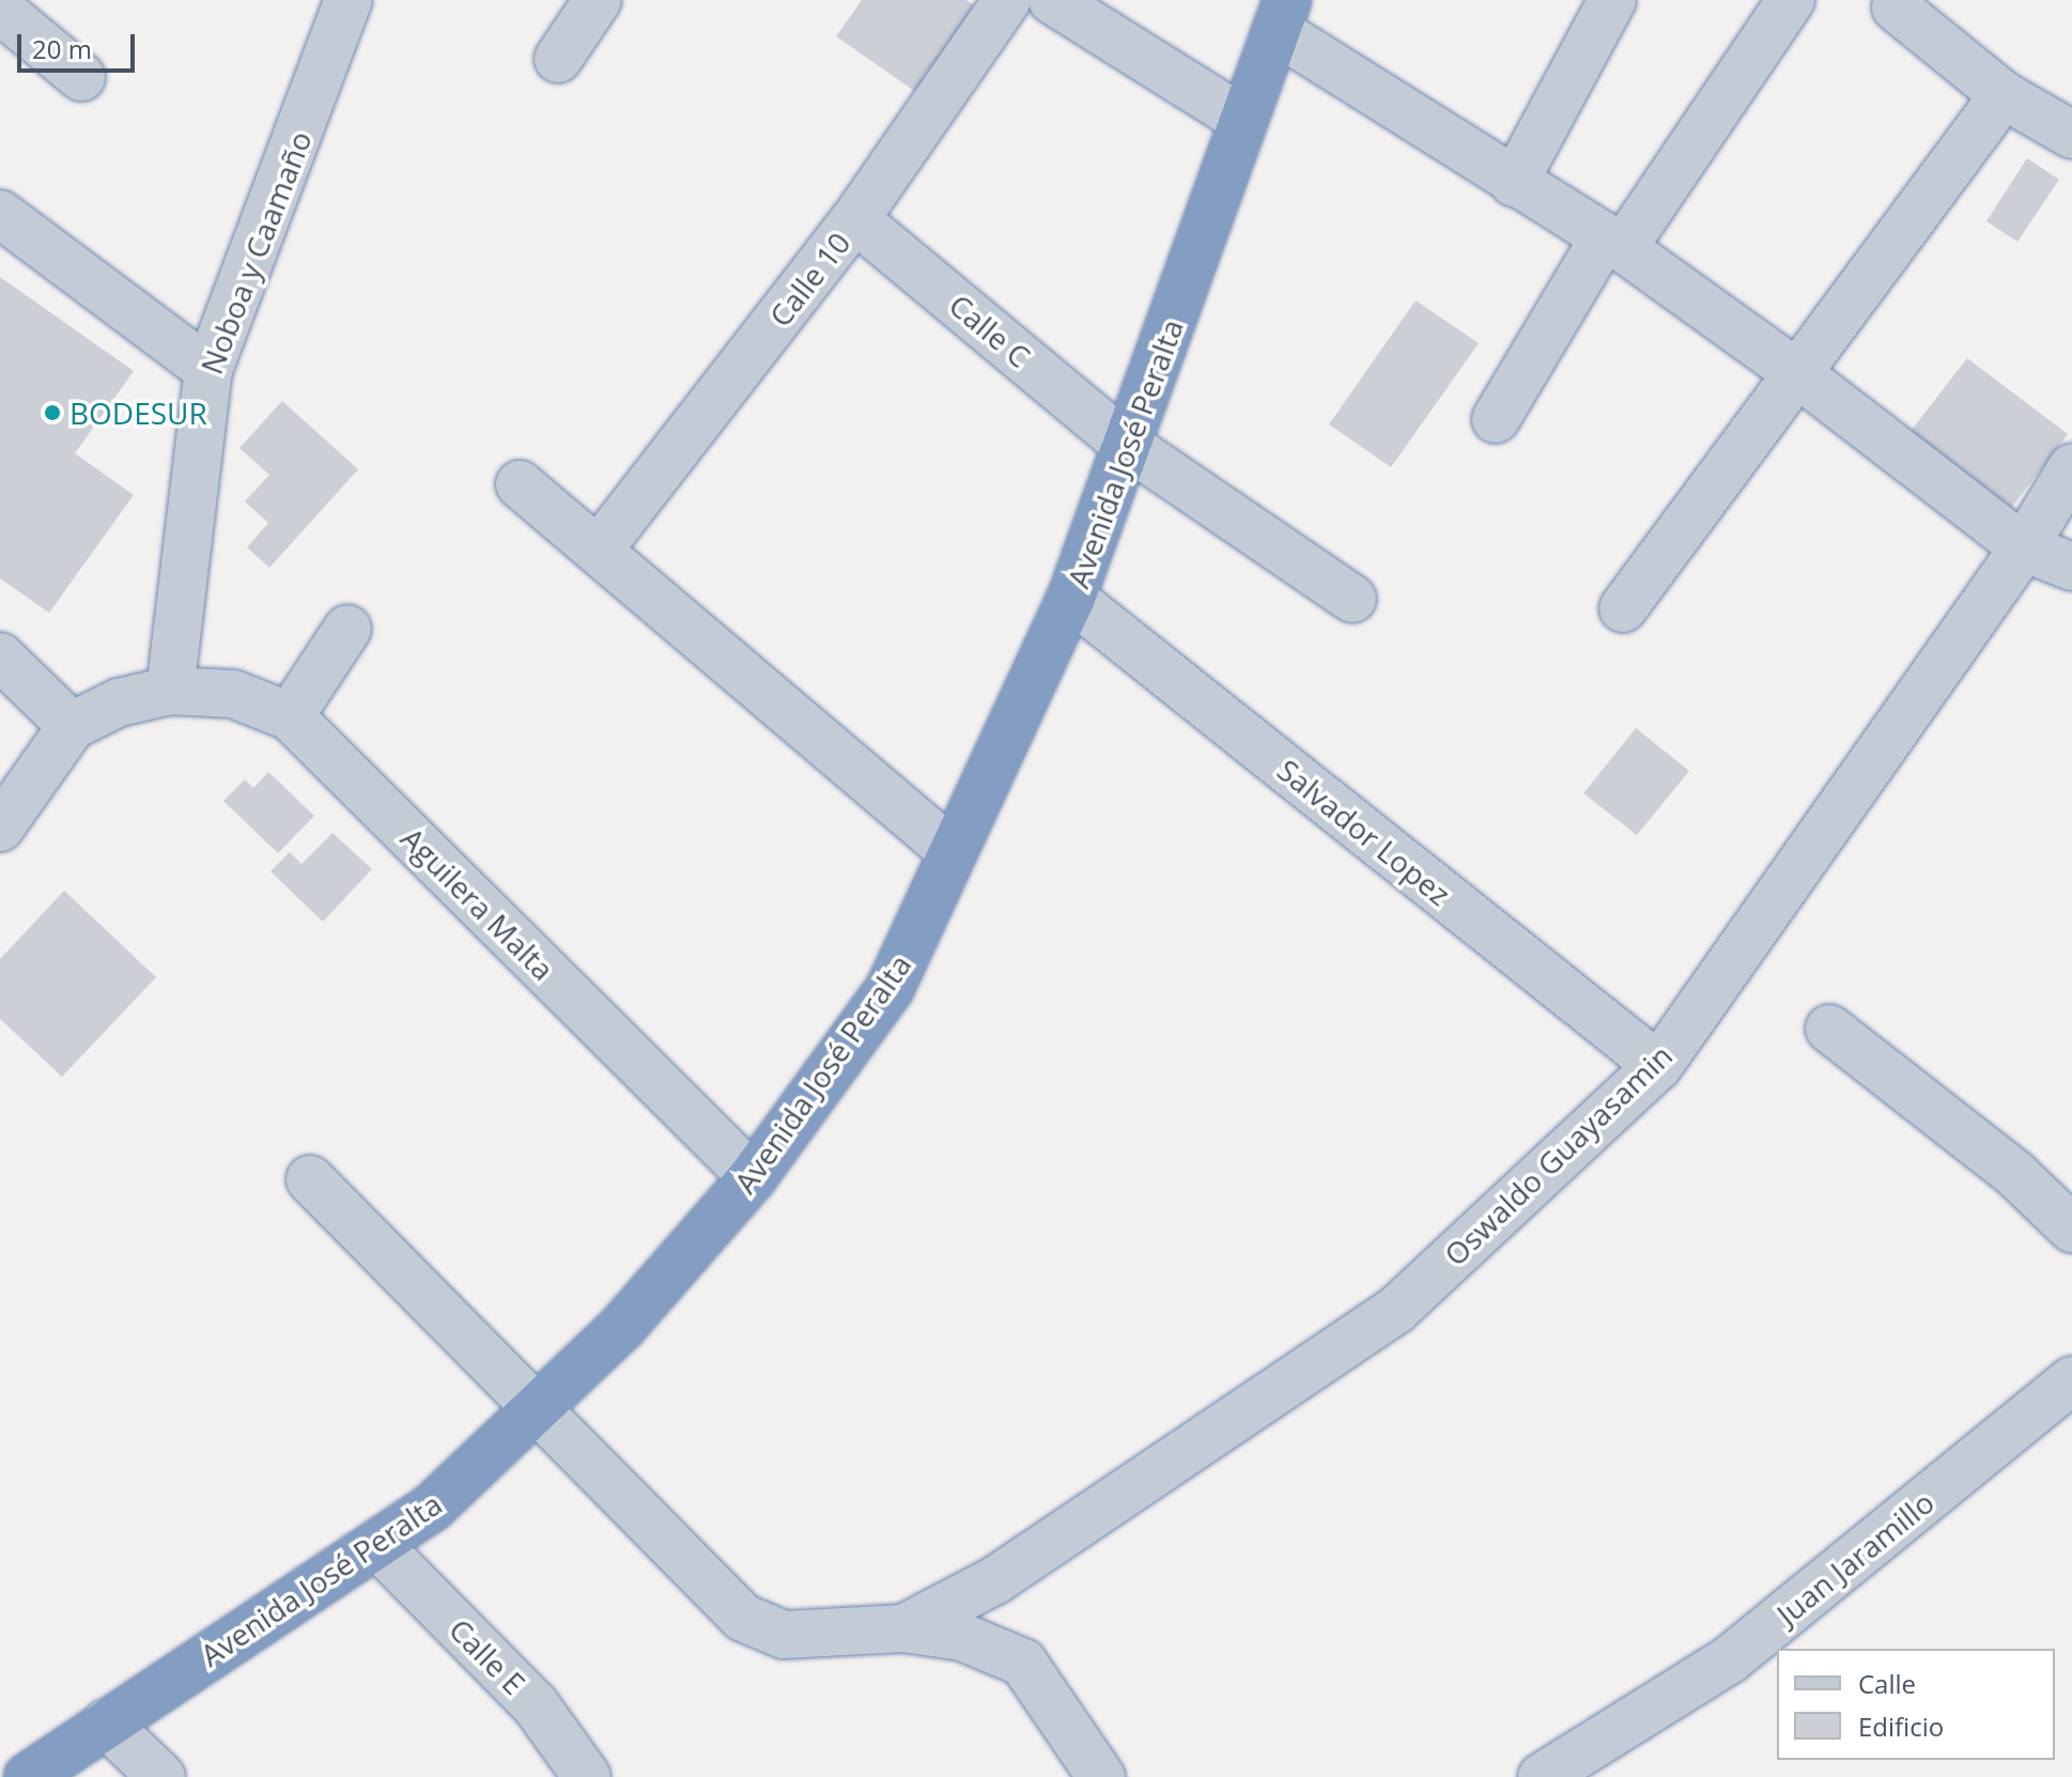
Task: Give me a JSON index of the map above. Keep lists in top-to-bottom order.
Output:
{
  "streets": {
    "highway": ["Avenida José Peralta"],
    "street": [
      "Noboa y Caamaño",
      "Calle 10",
      "Calle C",
      "Salvador Lopez",
      "Aguilera Malta",
      "Oswaldo Guayasamin",
      "Juan Jaramillo",
      "Calle E"
    ]
  },
  "crossings": [
    ["Noboa y Caamaño", "Aguilera Malta"],
    ["Calle 10", "Calle C"],
    ["Calle C", "Avenida José Peralta"],
    ["Avenida José Peralta", "Salvador Lopez"],
    ["Avenida José Peralta", "Aguilera Malta"],
    ["Avenida José Peralta", "Calle E"],
    ["Salvador Lopez", "Oswaldo Guayasamin"]
  ],
  "places": ["BODESUR"],
  "legend": ["Calle", "Edificio"],
  "scale_bar": "20 m"
}
